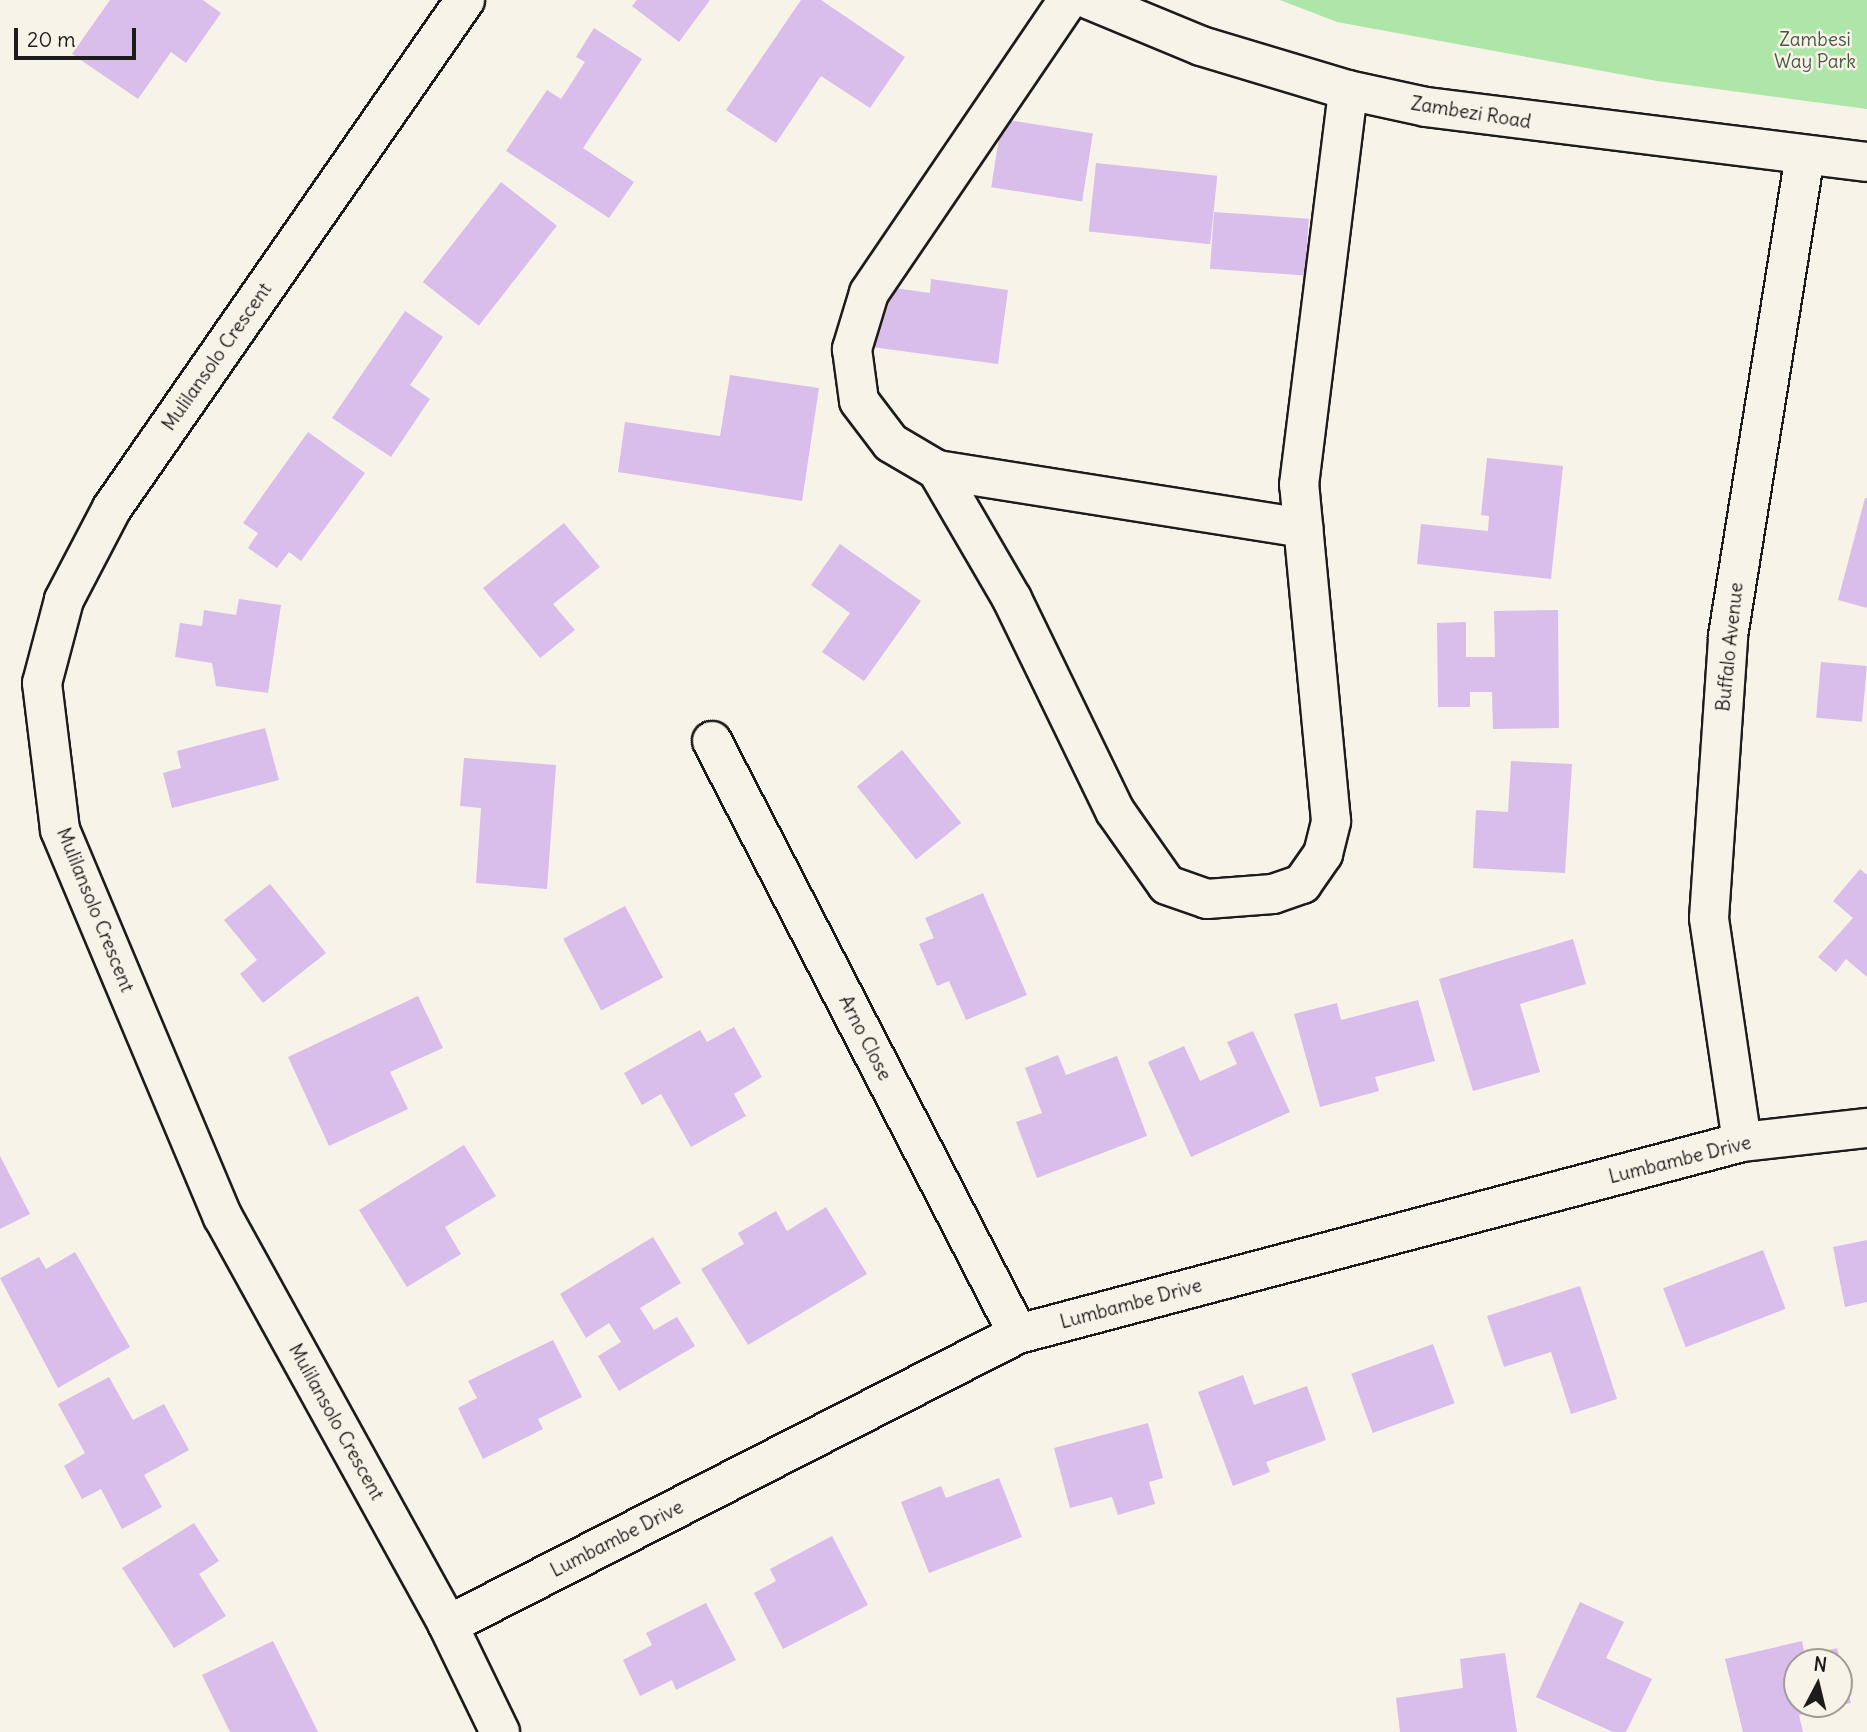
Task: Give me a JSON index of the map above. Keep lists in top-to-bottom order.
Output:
{
  "streets": {
    "street": [
      "Zambezi Road",
      "Mulilansolo Crescent",
      "Buffalo Avenue",
      "Arno Close",
      "Lumbambe Drive"
    ]
  },
  "crossings": [
    ["Zambezi Road", "Buffalo Avenue"],
    ["Mulilansolo Crescent", "Lumbambe Drive"],
    ["Buffalo Avenue", "Lumbambe Drive"],
    ["Arno Close", "Lumbambe Drive"]
  ],
  "parks": ["Zambesi Way Park"],
  "scale_bar": "20 m",
  "north": "top"
}
